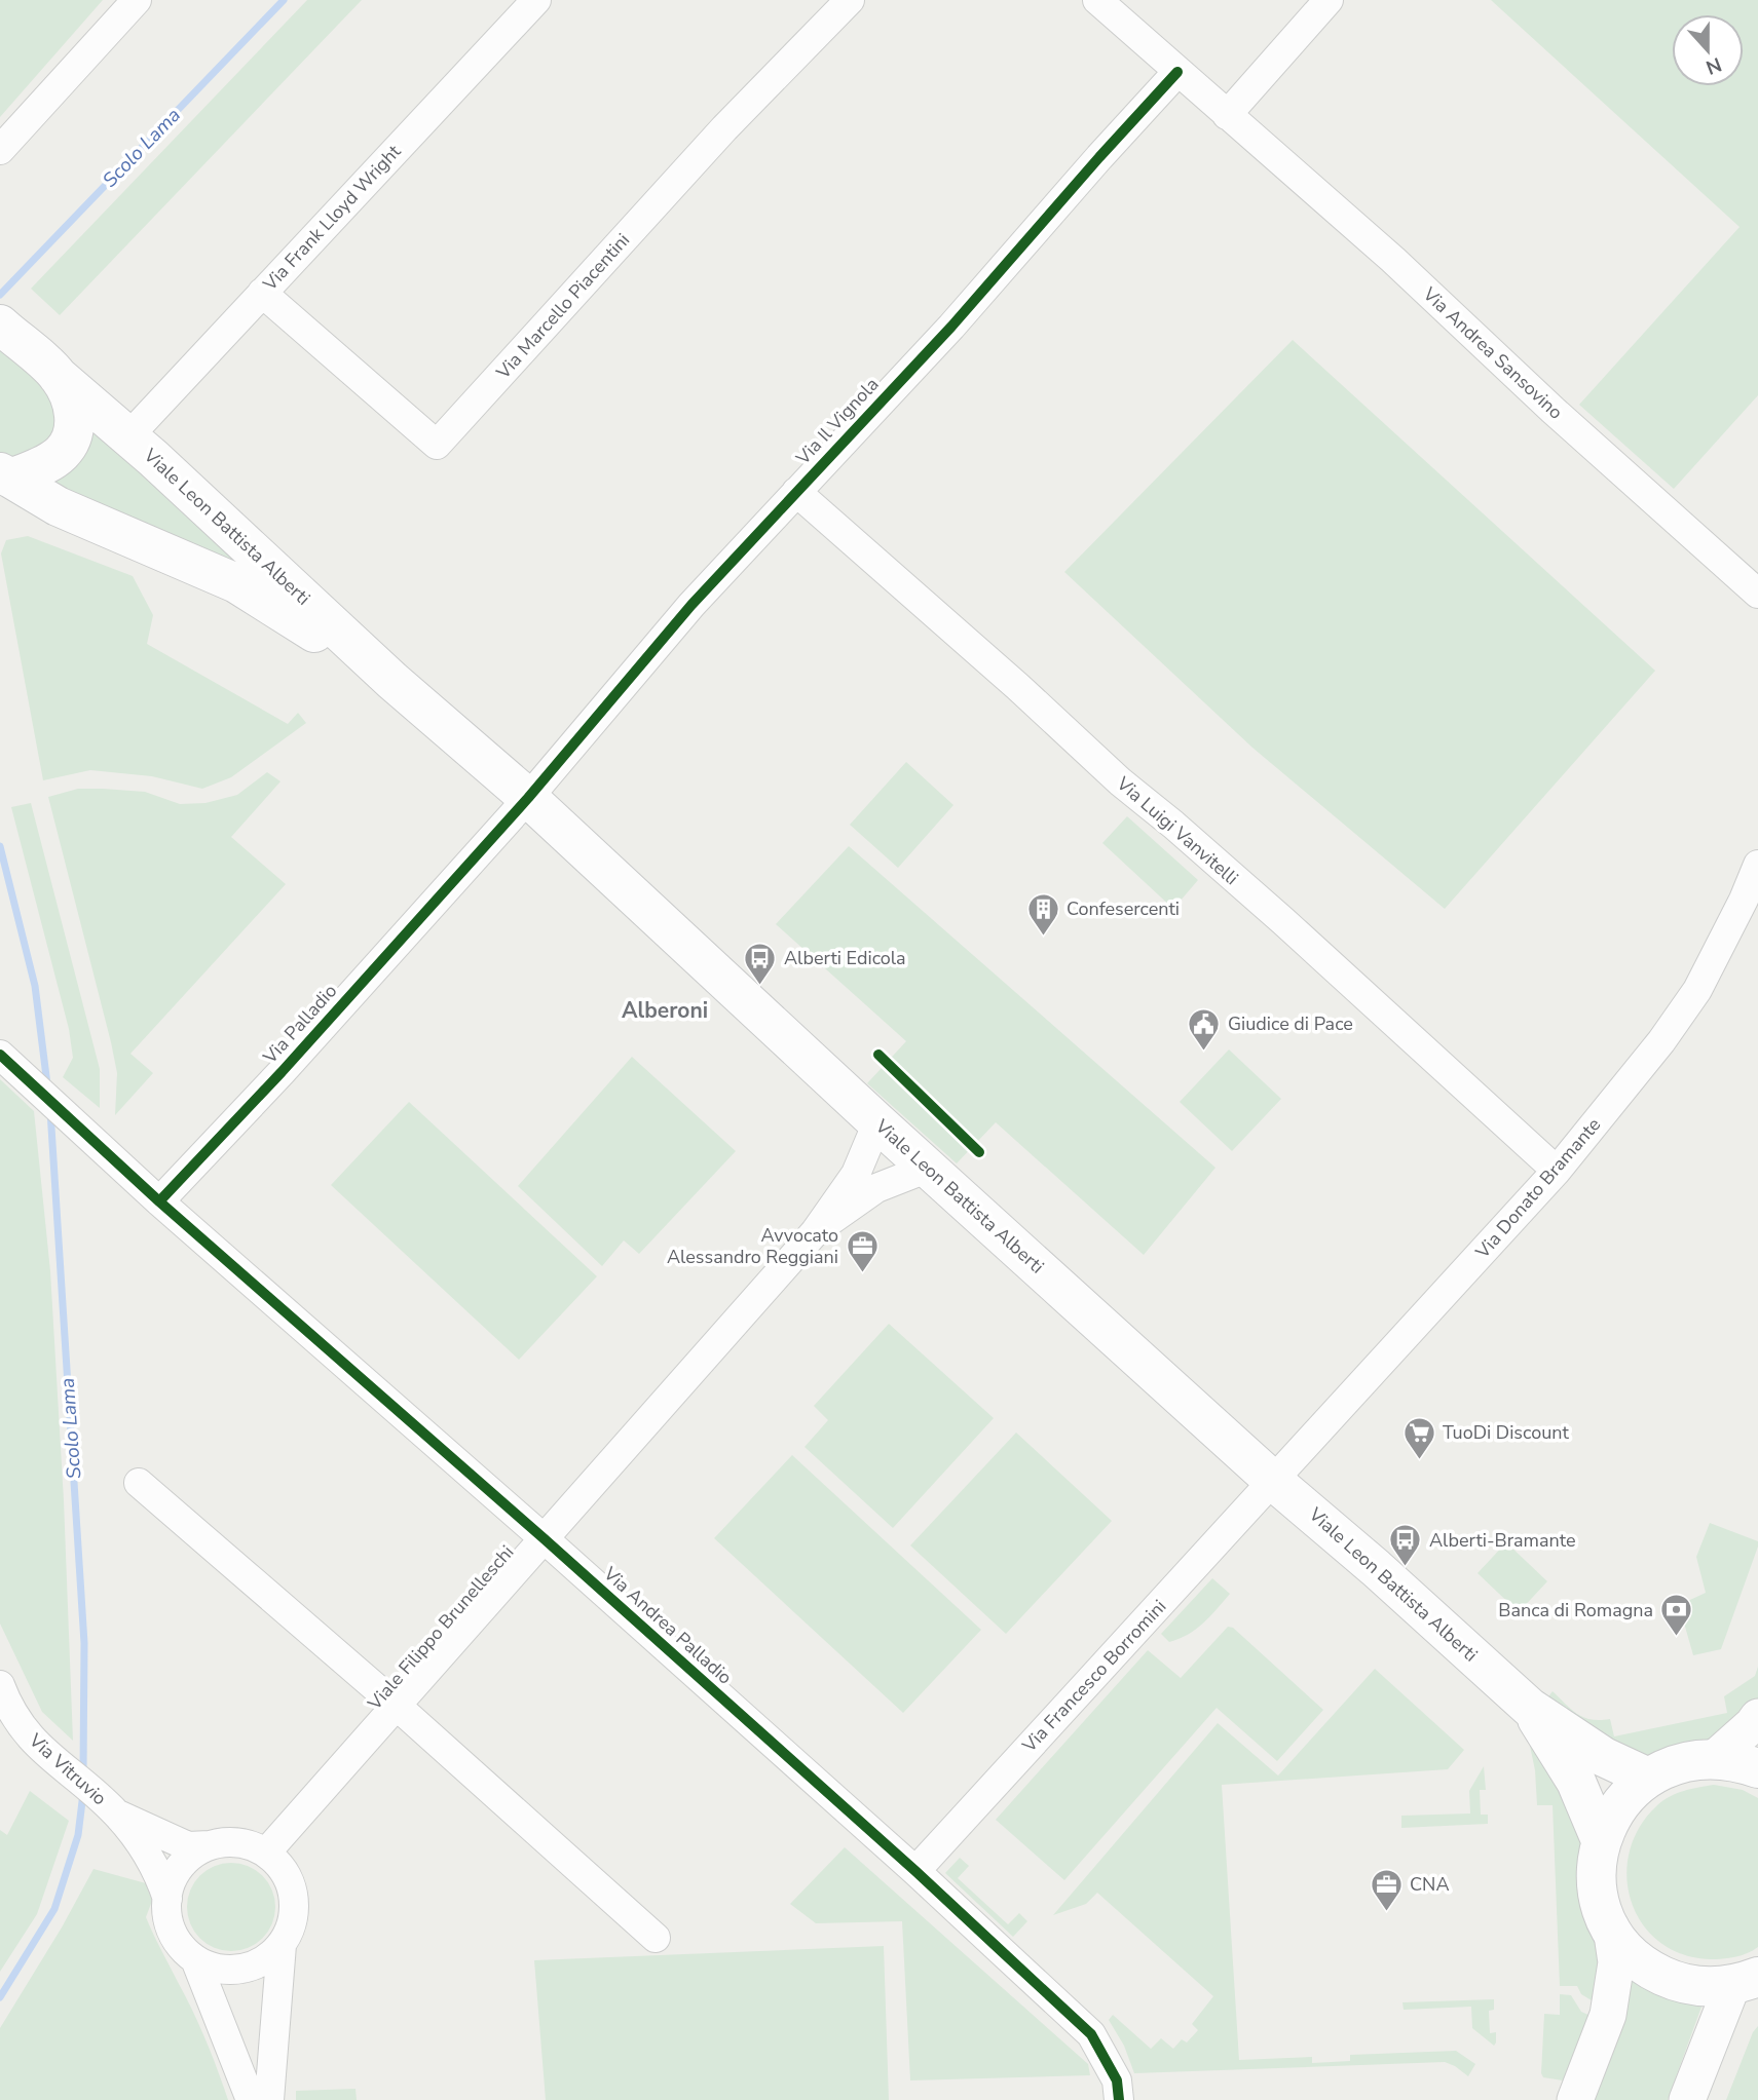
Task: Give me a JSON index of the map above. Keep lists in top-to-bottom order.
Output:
{
  "streets": {
    "main road": ["Viale Leon Battista Alberti"],
    "street": [
      "Via Frank Lloyd Wright",
      "Via Marcello Piacentini",
      "Via Andrea Sansovino",
      "Via Il Vignola",
      "Via Luigi Vanvitelli",
      "Via Palladio",
      "Via Donato Bramante",
      "Via Andrea Palladio",
      "Viale Filippo Brunelleschi",
      "Via Francesco Borromini",
      "Via Vitruvio"
    ]
  },
  "crossings": [
    ["Via Frank Lloyd Wright", "Via Marcello Piacentini"],
    ["Via Frank Lloyd Wright", "Viale Leon Battista Alberti"],
    ["Via Andrea Sansovino", "Via Il Vignola"],
    ["Via Il Vignola", "Viale Leon Battista Alberti"],
    ["Via Il Vignola", "Via Luigi Vanvitelli"],
    ["Via Il Vignola", "Via Palladio"],
    ["Viale Leon Battista Alberti", "Via Palladio"],
    ["Viale Leon Battista Alberti", "Via Donato Bramante"],
    ["Viale Leon Battista Alberti", "Viale Filippo Brunelleschi"],
    ["Viale Leon Battista Alberti", "Via Francesco Borromini"],
    ["Via Luigi Vanvitelli", "Via Donato Bramante"],
    ["Via Palladio", "Via Andrea Palladio"],
    ["Via Donato Bramante", "Via Francesco Borromini"],
    ["Via Andrea Palladio", "Viale Filippo Brunelleschi"],
    ["Via Andrea Palladio", "Via Francesco Borromini"],
    ["Viale Filippo Brunelleschi", "Via Vitruvio"]
  ],
  "districts": ["Alberoni"],
  "water": ["Scolo Lama"],
  "places": {
    "building": ["Confesercenti"],
    "bus stop": ["Alberti Edicola", "Alberti-Bramante"],
    "public building": ["Giudice di Pace"],
    "office": ["Avvocato Alessandro Reggiani", "CNA"],
    "supermarket": ["TuoDi Discount"],
    "bank": ["Banca di Romagna"]
  },
  "north": "bottom"
}
